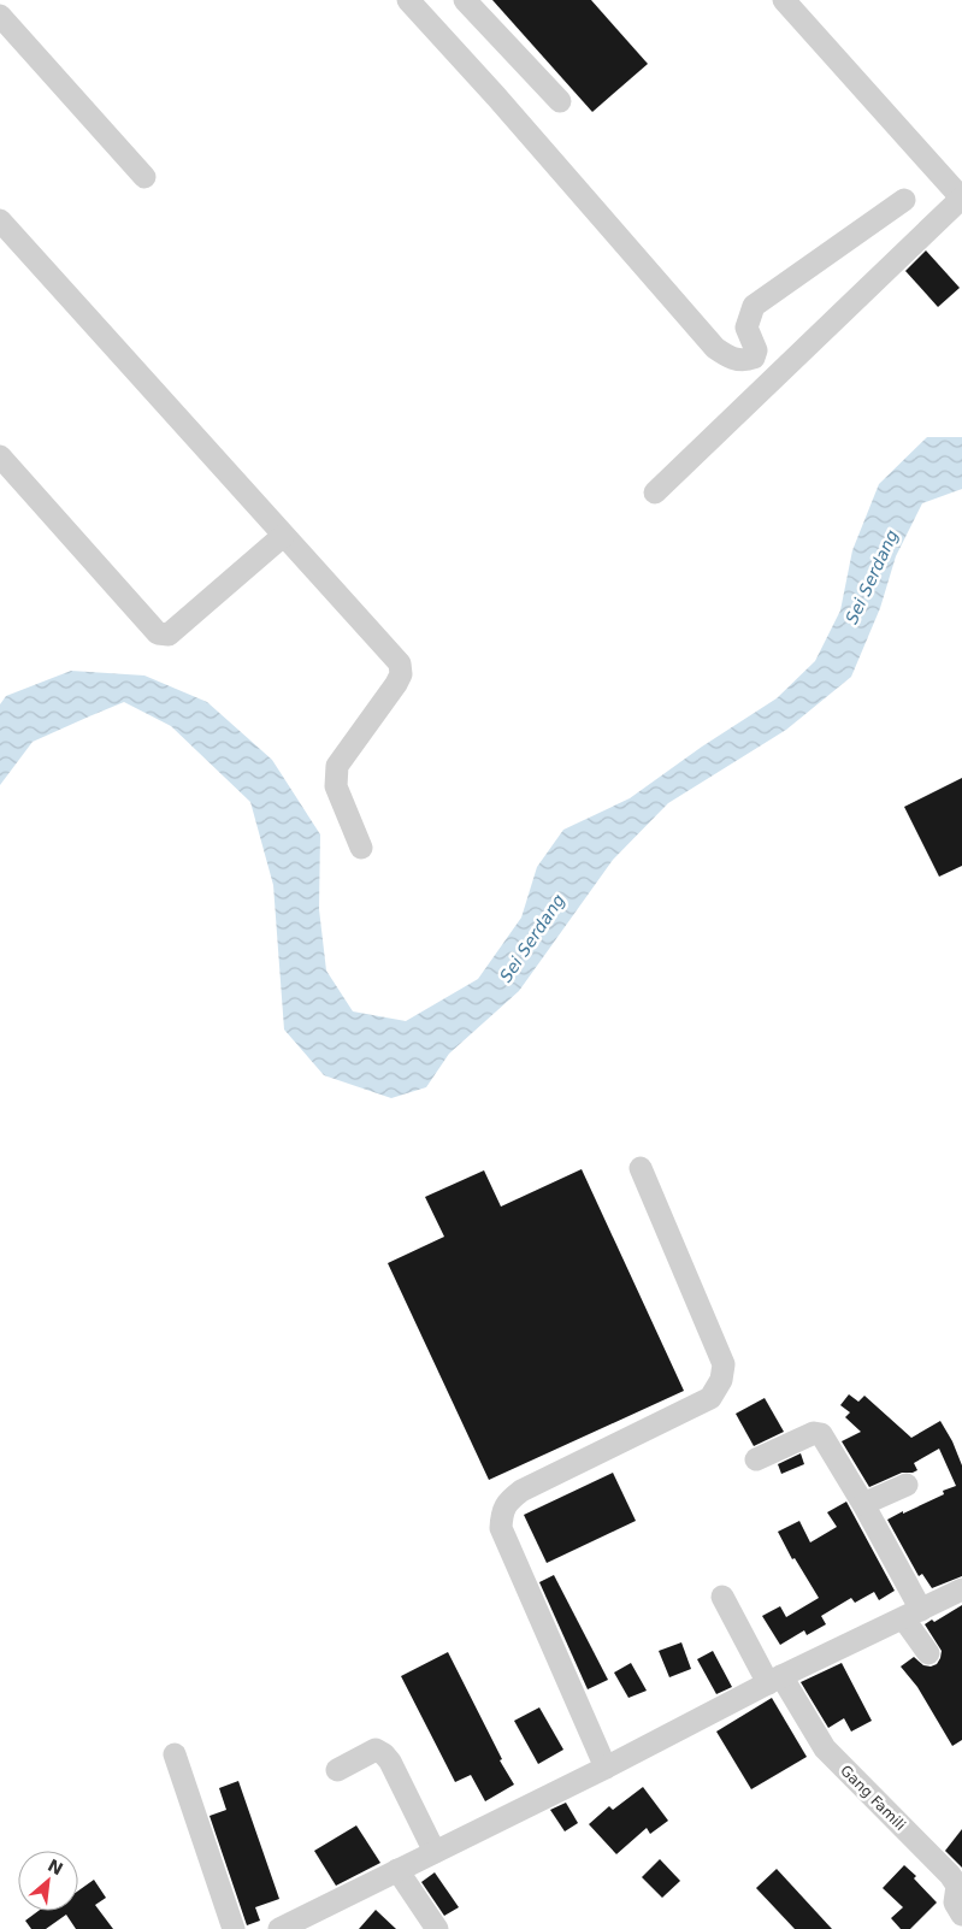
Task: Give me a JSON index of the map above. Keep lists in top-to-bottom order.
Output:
{
  "streets": {
    "street": ["Gang Famili"]
  },
  "water": ["Sei Serdang"],
  "north": "top right"
}
